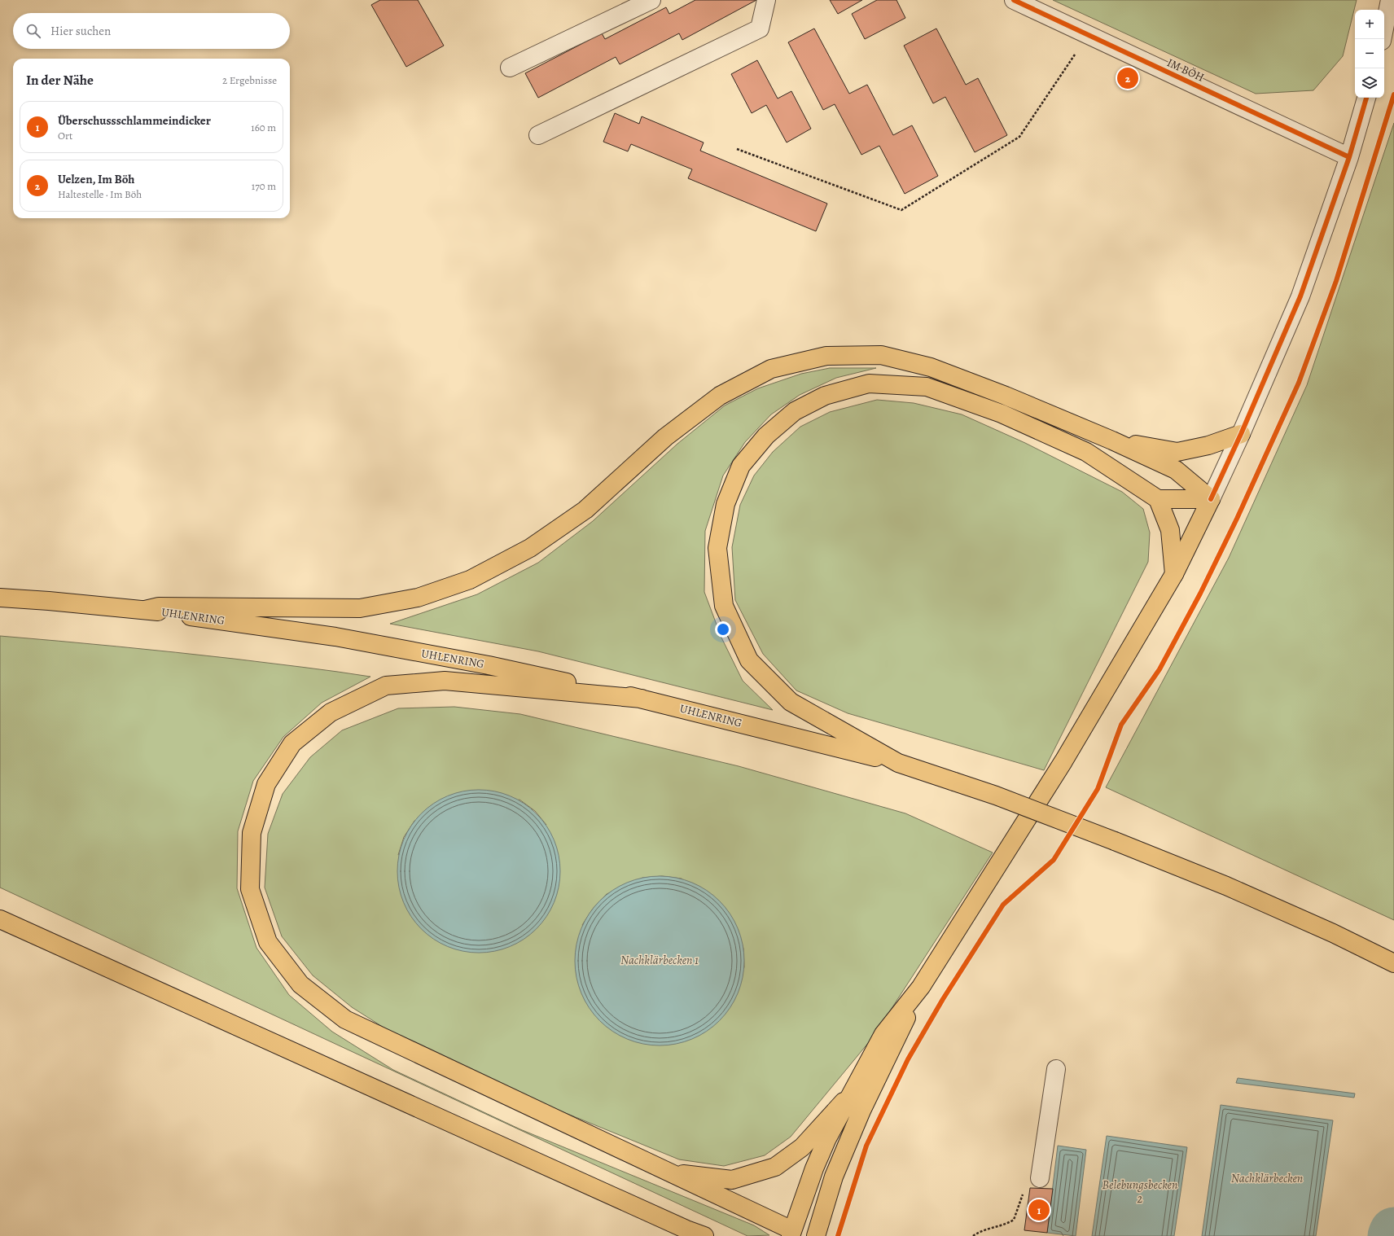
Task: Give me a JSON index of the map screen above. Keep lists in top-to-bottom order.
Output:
{
  "streets": {
    "main road": ["UHLENRING"],
    "street": ["IM BÖH"]
  },
  "water": ["Nachklärbecken 1", "Nachklärbecken", "Belebungsbecken 2"],
  "page": {
    "map_buttons": ["+", "−"],
    "search": "Hier suchen",
    "heading": ["In der Nähe", "2 Ergebnisse"],
    "pins": ["2", "1"],
    "list": [
      {
        "mark": "1",
        "name": "Überschussschlammeindicker",
        "note": "Ort",
        "value": "160 m"
      },
      {
        "mark": "2",
        "name": "Uelzen, Im Böh",
        "note": "Haltestelle · Im Böh",
        "value": "170 m"
      }
    ]
  }
}
